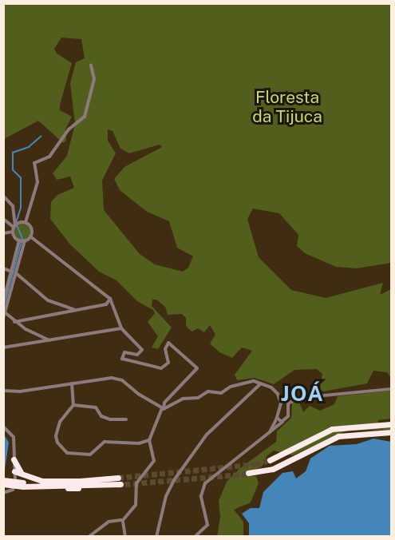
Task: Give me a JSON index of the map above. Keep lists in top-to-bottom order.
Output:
{
  "districts": ["JOÁ"],
  "parks": ["Floresta da Tijuca"]
}
